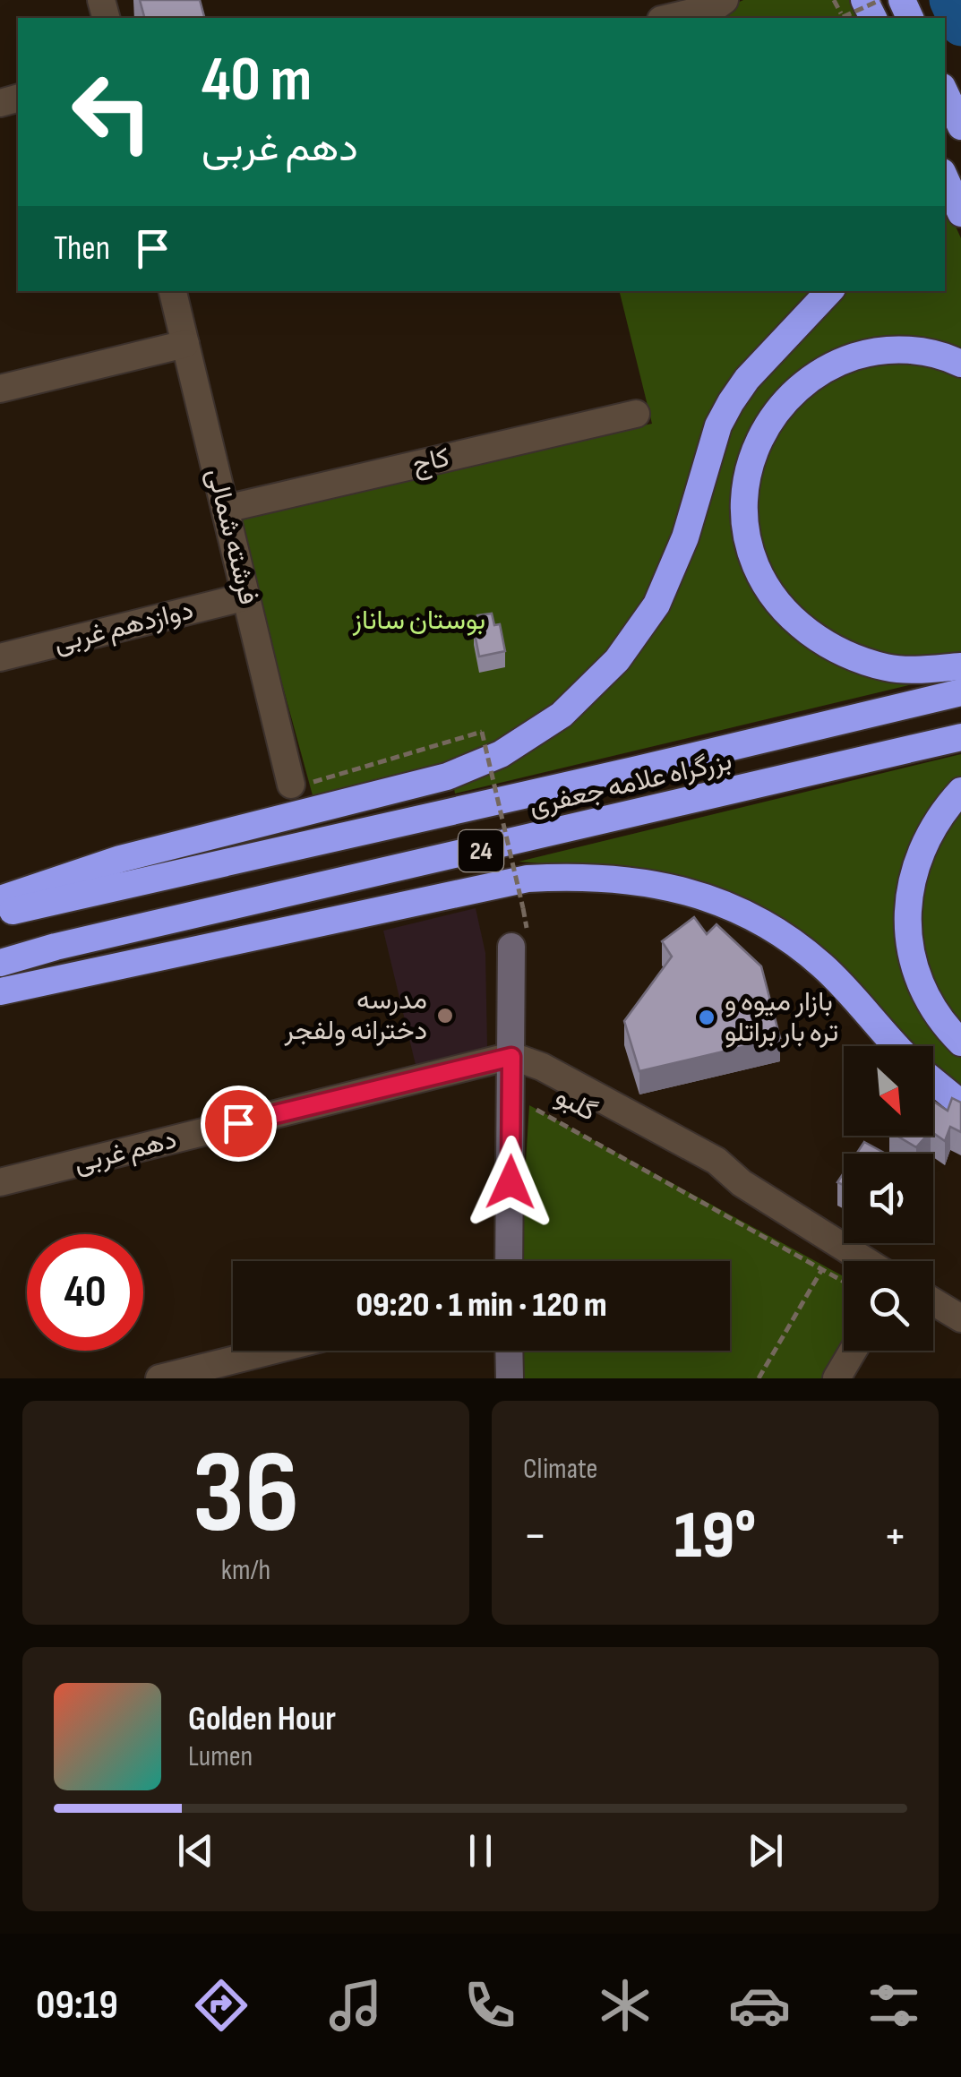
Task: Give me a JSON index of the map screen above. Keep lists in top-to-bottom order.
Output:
{
  "streets": {
    "highway": ["بزرگراه علامه جعفری", "24"],
    "street": [
      "کاج",
      "فرشته شمالی",
      "دوازدهم غربی",
      "گلبو",
      "دهم غربی"
    ]
  },
  "crossings": [
    ["کاج", "فرشته شمالی"],
    ["فرشته شمالی", "دوازدهم غربی"],
    ["گلبو", "دهم غربی"]
  ],
  "parks": ["بوستان ساناز"],
  "places": ["مدرسه دخترانه ولفجر", "بازار میوه و تره بار براتلو"],
  "north": "bottom right",
  "page": {
    "turn": ["40 m", "دهم غربی"],
    "then": "Then",
    "limit": "40",
    "trip": "09:20 · 1 min · 120 m",
    "tile": [
      ["36", "km/h"],
      "Climate"
    ],
    "heat": ["−", "19°", "+"],
    "song": ["Golden Hour", "Lumen"],
    "tabs": "09:19"
  }
}
